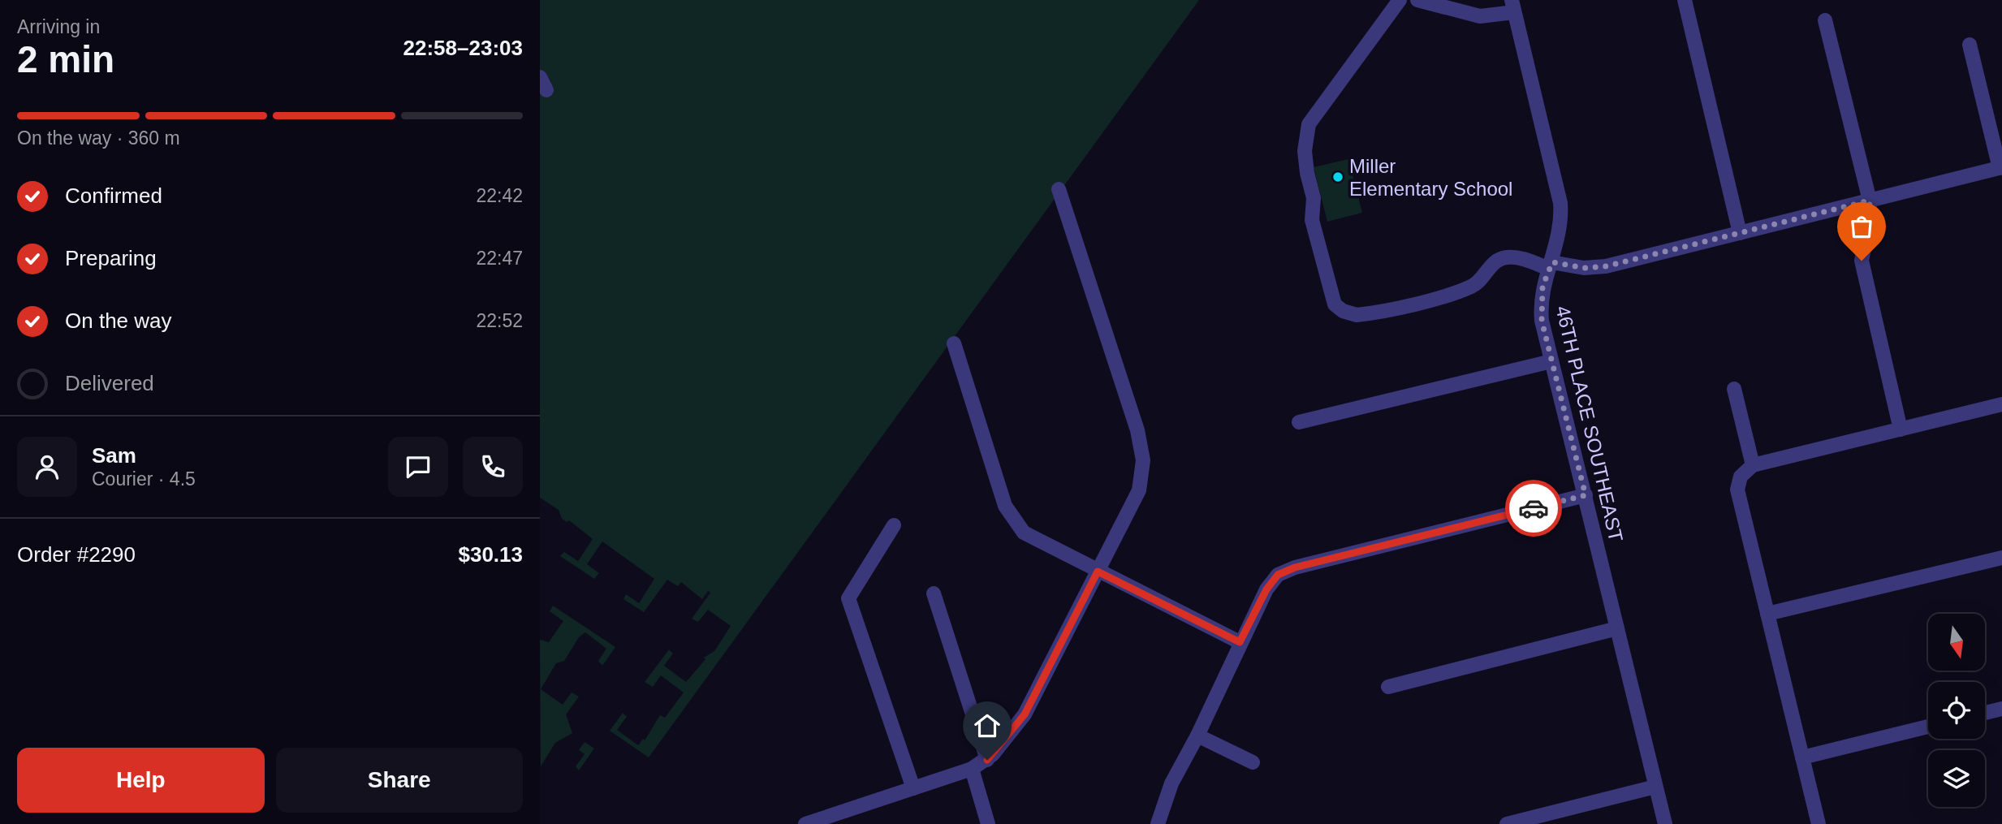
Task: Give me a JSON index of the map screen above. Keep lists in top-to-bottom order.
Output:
{
  "streets": {
    "street": ["46TH PLACE SOUTHEAST"]
  },
  "places": ["Miller Elementary School"],
  "north": "bottom",
  "page": {
    "heading": ["2 min", "Arriving in", "22:58–23:03"],
    "panel": [
      "Sam",
      "Courier · 4.5",
      "Order #2290",
      "$30.13"
    ],
    "bar": "On the way · 360 m",
    "list": [
      ["Confirmed", "22:42"],
      ["Preparing", "22:47"],
      ["On the way", "22:52"],
      "Delivered"
    ],
    "buttons": ["Help", "Share"]
  }
}
